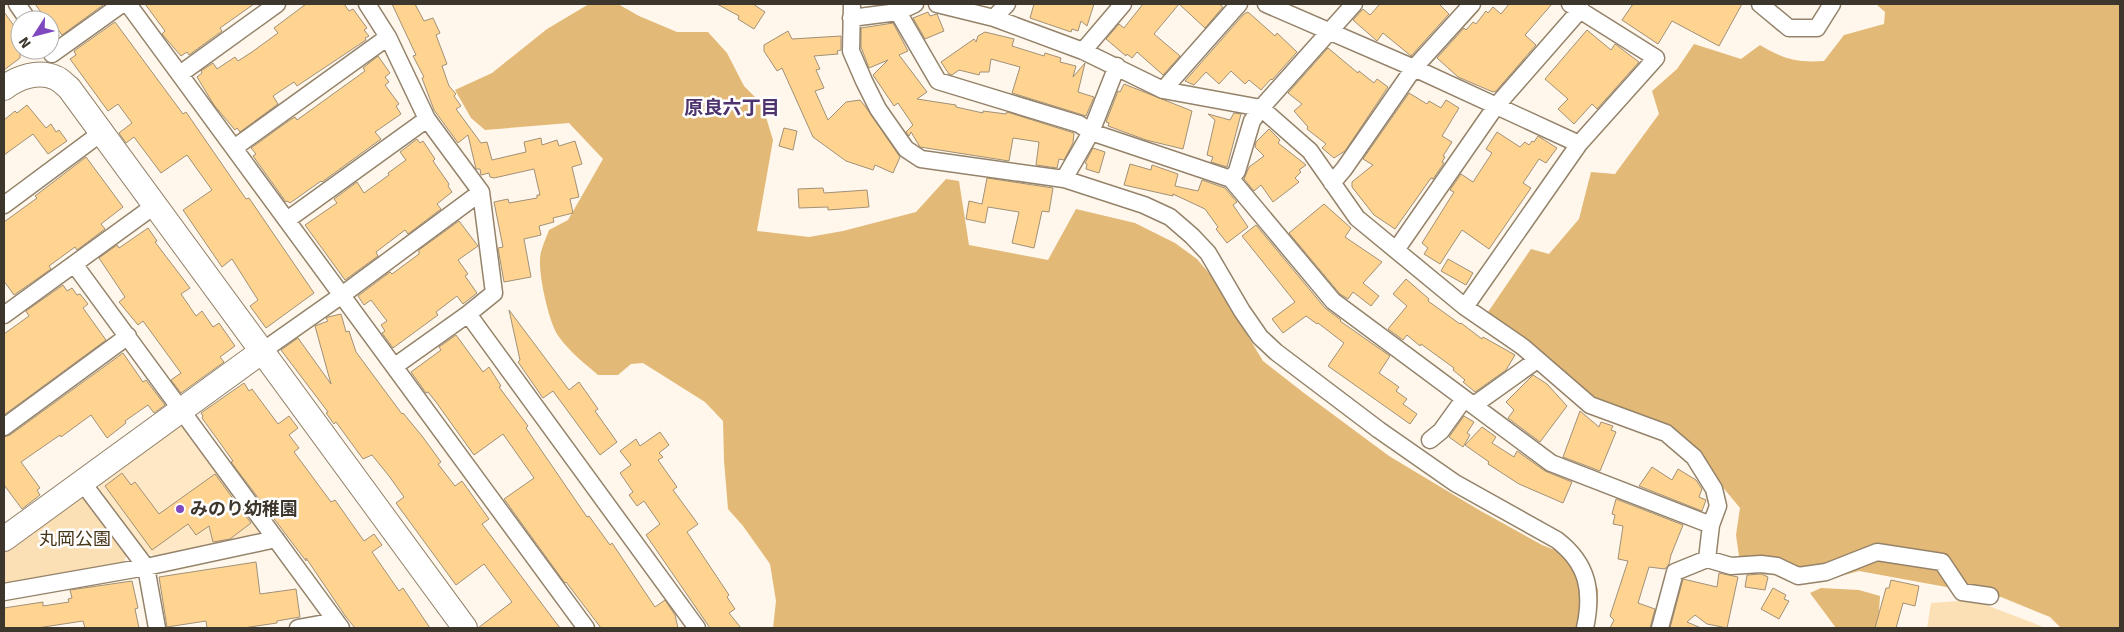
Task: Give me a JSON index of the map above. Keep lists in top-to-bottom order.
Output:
{
  "districts": ["原良六丁目"],
  "parks": ["丸岡公園"],
  "places": ["みのり幼稚園"],
  "north": "bottom left"
}
